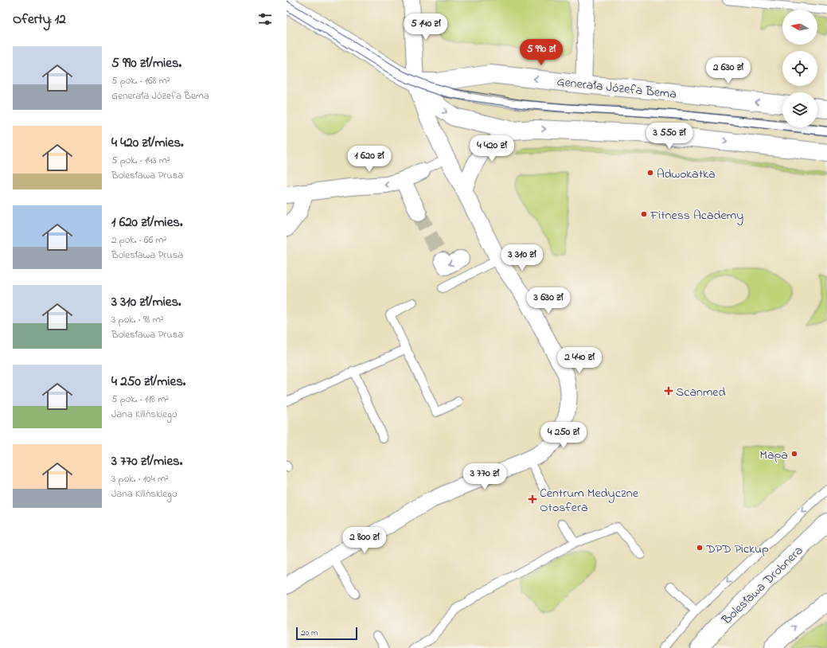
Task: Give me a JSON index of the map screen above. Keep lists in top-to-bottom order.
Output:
{
  "streets": {
    "street": ["Generała Józefa Bema", "Bolesława Drobnera"]
  },
  "places": {
    "other": [
      "Adwokatka",
      "Fitness Academy",
      "Mapa",
      "DPD Pickup"
    ],
    "health": ["Scanmed", "Centrum Medyczne Otosfera"]
  },
  "scale_bar": "20 m",
  "north": "left",
  "page": {
    "heading": "Oferty: 12",
    "price": [
      "5 140 zł",
      "5 990 zł",
      "2 630 zł",
      "3 550 zł",
      "4 420 zł",
      "1 620 zł",
      "3 310 zł",
      "3 630 zł",
      "2 440 zł",
      "4 250 zł",
      "3 770 zł",
      "2 800 zł"
    ],
    "list": [
      {
        "name": "5 990 zł/mies.",
        "note": "5 pok. · 168 m² · Generała Józefa Bema"
      },
      {
        "name": "4 420 zł/mies.",
        "note": "5 pok. · 143 m² · Bolesława Prusa"
      },
      {
        "name": "1 620 zł/mies.",
        "note": "2 pok. · 66 m² · Bolesława Prusa"
      },
      {
        "name": "3 310 zł/mies.",
        "note": "3 pok. · 98 m² · Bolesława Prusa"
      },
      {
        "name": "4 250 zł/mies.",
        "note": "5 pok. · 118 m² · Jana Kilińskiego"
      },
      {
        "name": "3 770 zł/mies.",
        "note": "3 pok. · 104 m² · Jana Kilińskiego"
      }
    ],
    "scale": "20 m"
  }
}
